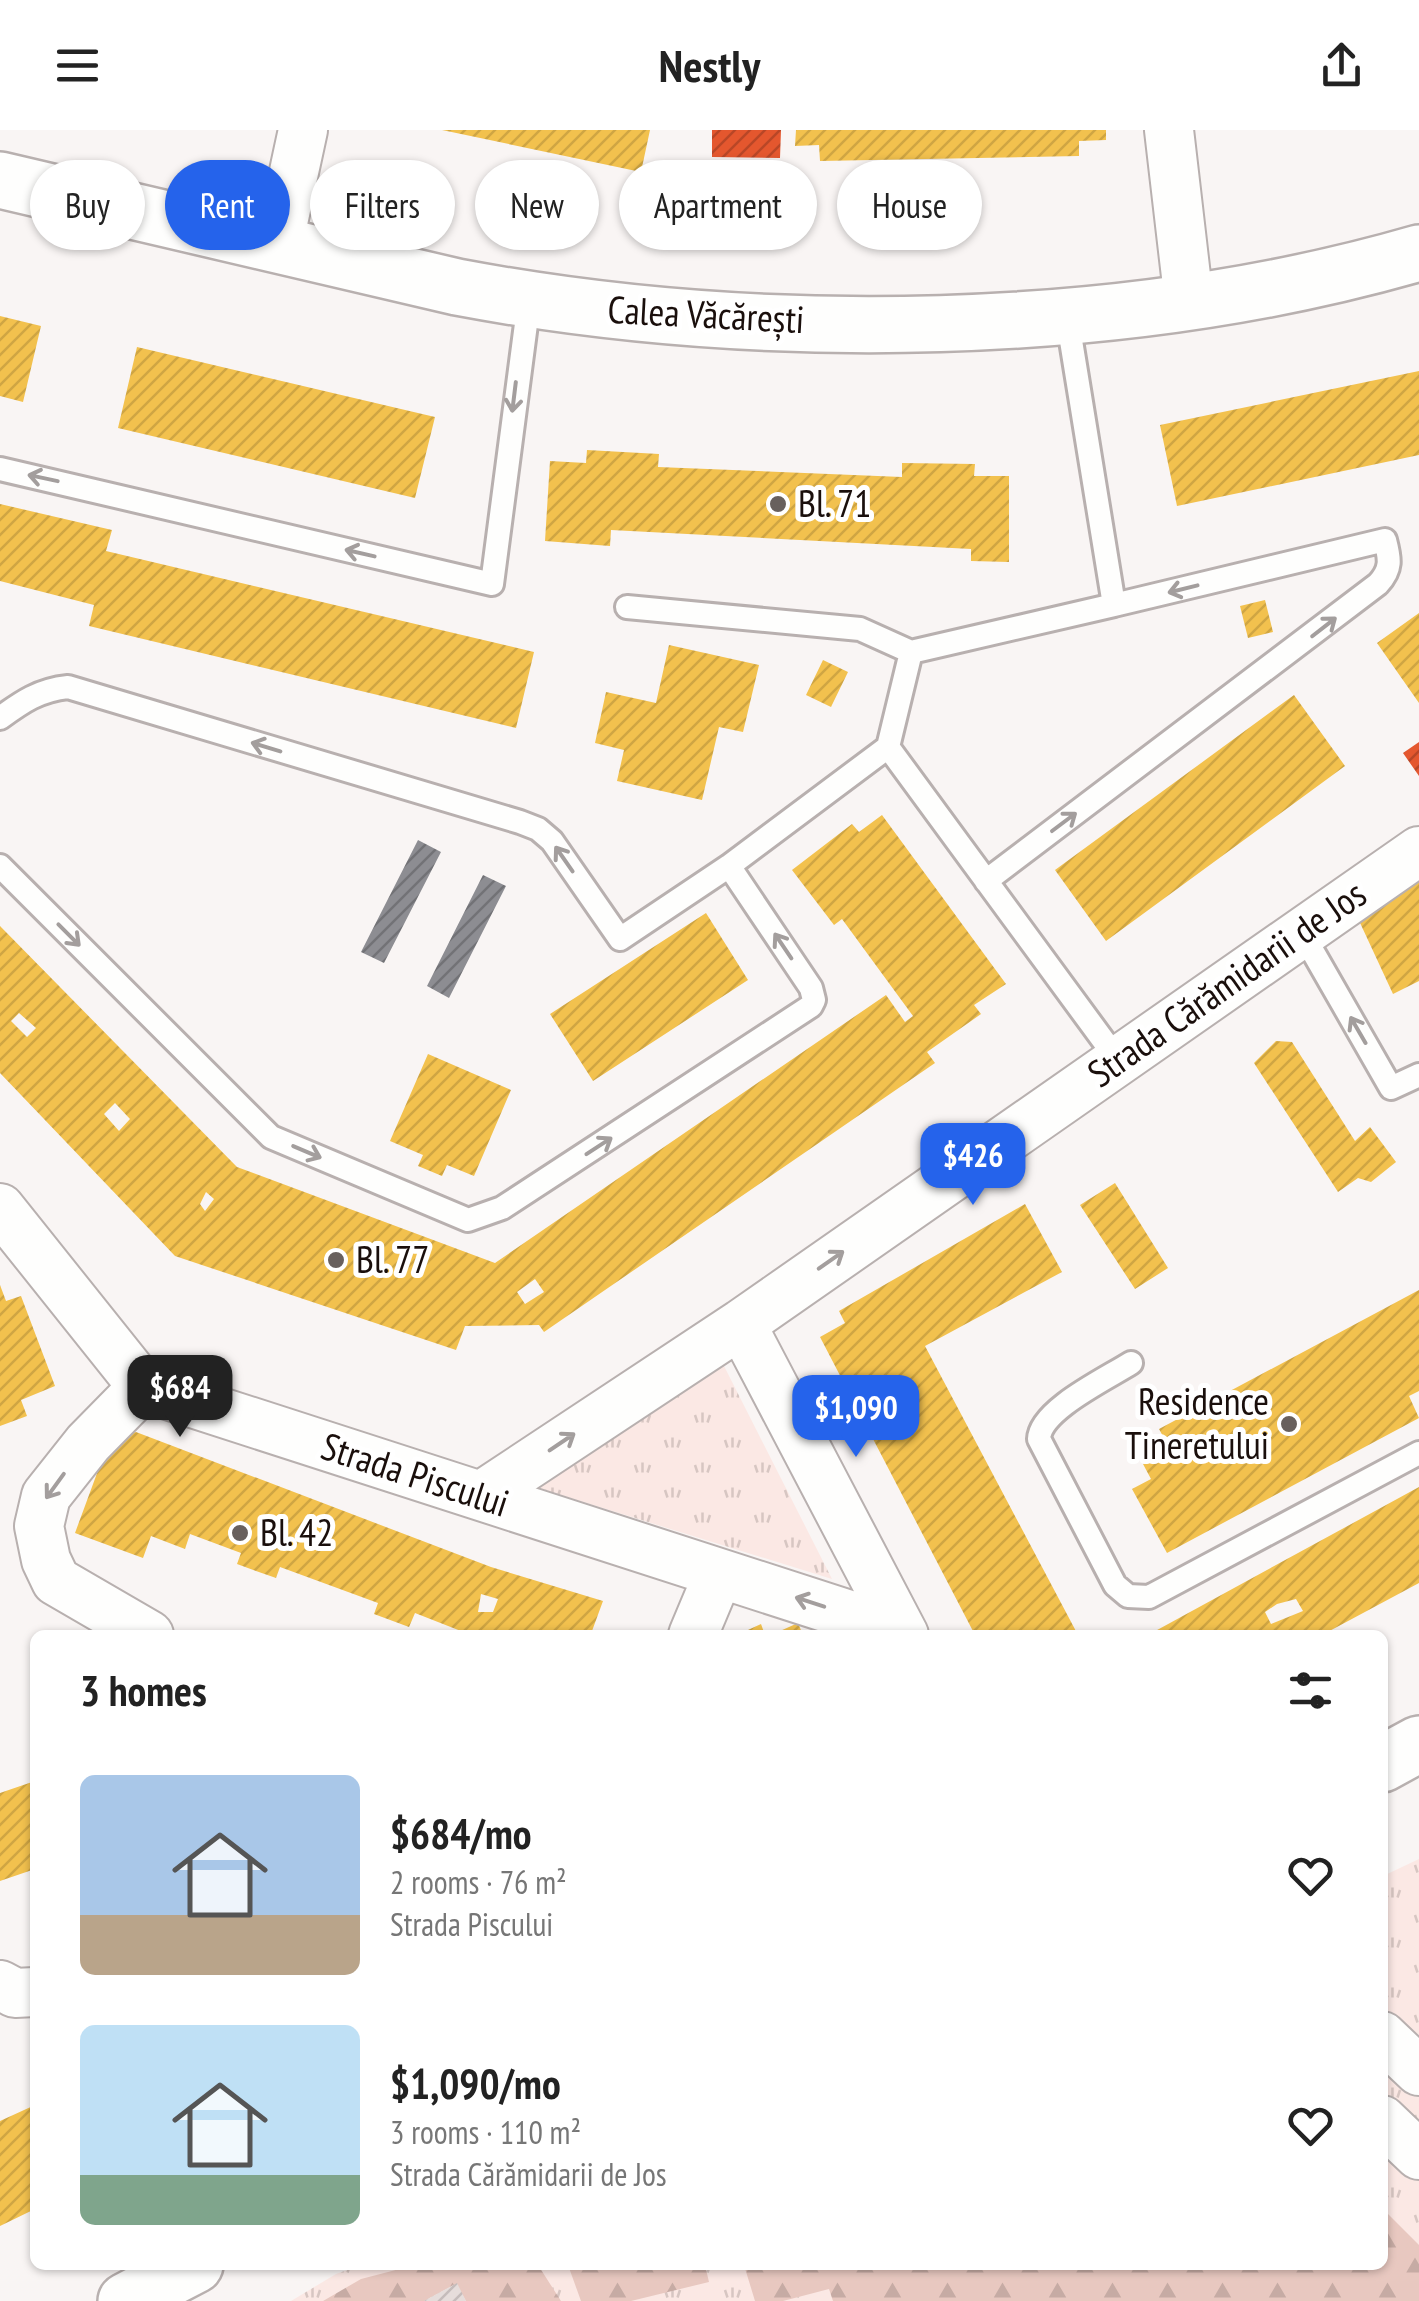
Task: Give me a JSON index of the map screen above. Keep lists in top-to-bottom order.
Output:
{
  "streets": {
    "main road": ["Calea Văcărești"],
    "street": ["Strada Cărămidarii de Jos", "Strada Piscului"]
  },
  "crossings": [
    ["Strada Cărămidarii de Jos", "Strada Piscului"]
  ],
  "one_way": ["Strada Cărămidarii de Jos"],
  "places": [
    "Bl. 71",
    "Bl. 77",
    "Residence Tineretului",
    "Bl. 42"
  ],
  "page": {
    "header": "Nestly",
    "chip": [
      "Buy",
      "Rent",
      "Filters",
      "New",
      "Apartment",
      "House"
    ],
    "price": ["$426", "$684", "$1,090"],
    "heading": "3 homes",
    "list": [
      {
        "name": "$684/mo",
        "note": "2 rooms · 76 m² · Strada Piscului"
      },
      {
        "name": "$1,090/mo",
        "note": "3 rooms · 110 m² · Strada Cărămidarii de Jos"
      }
    ]
  }
}
